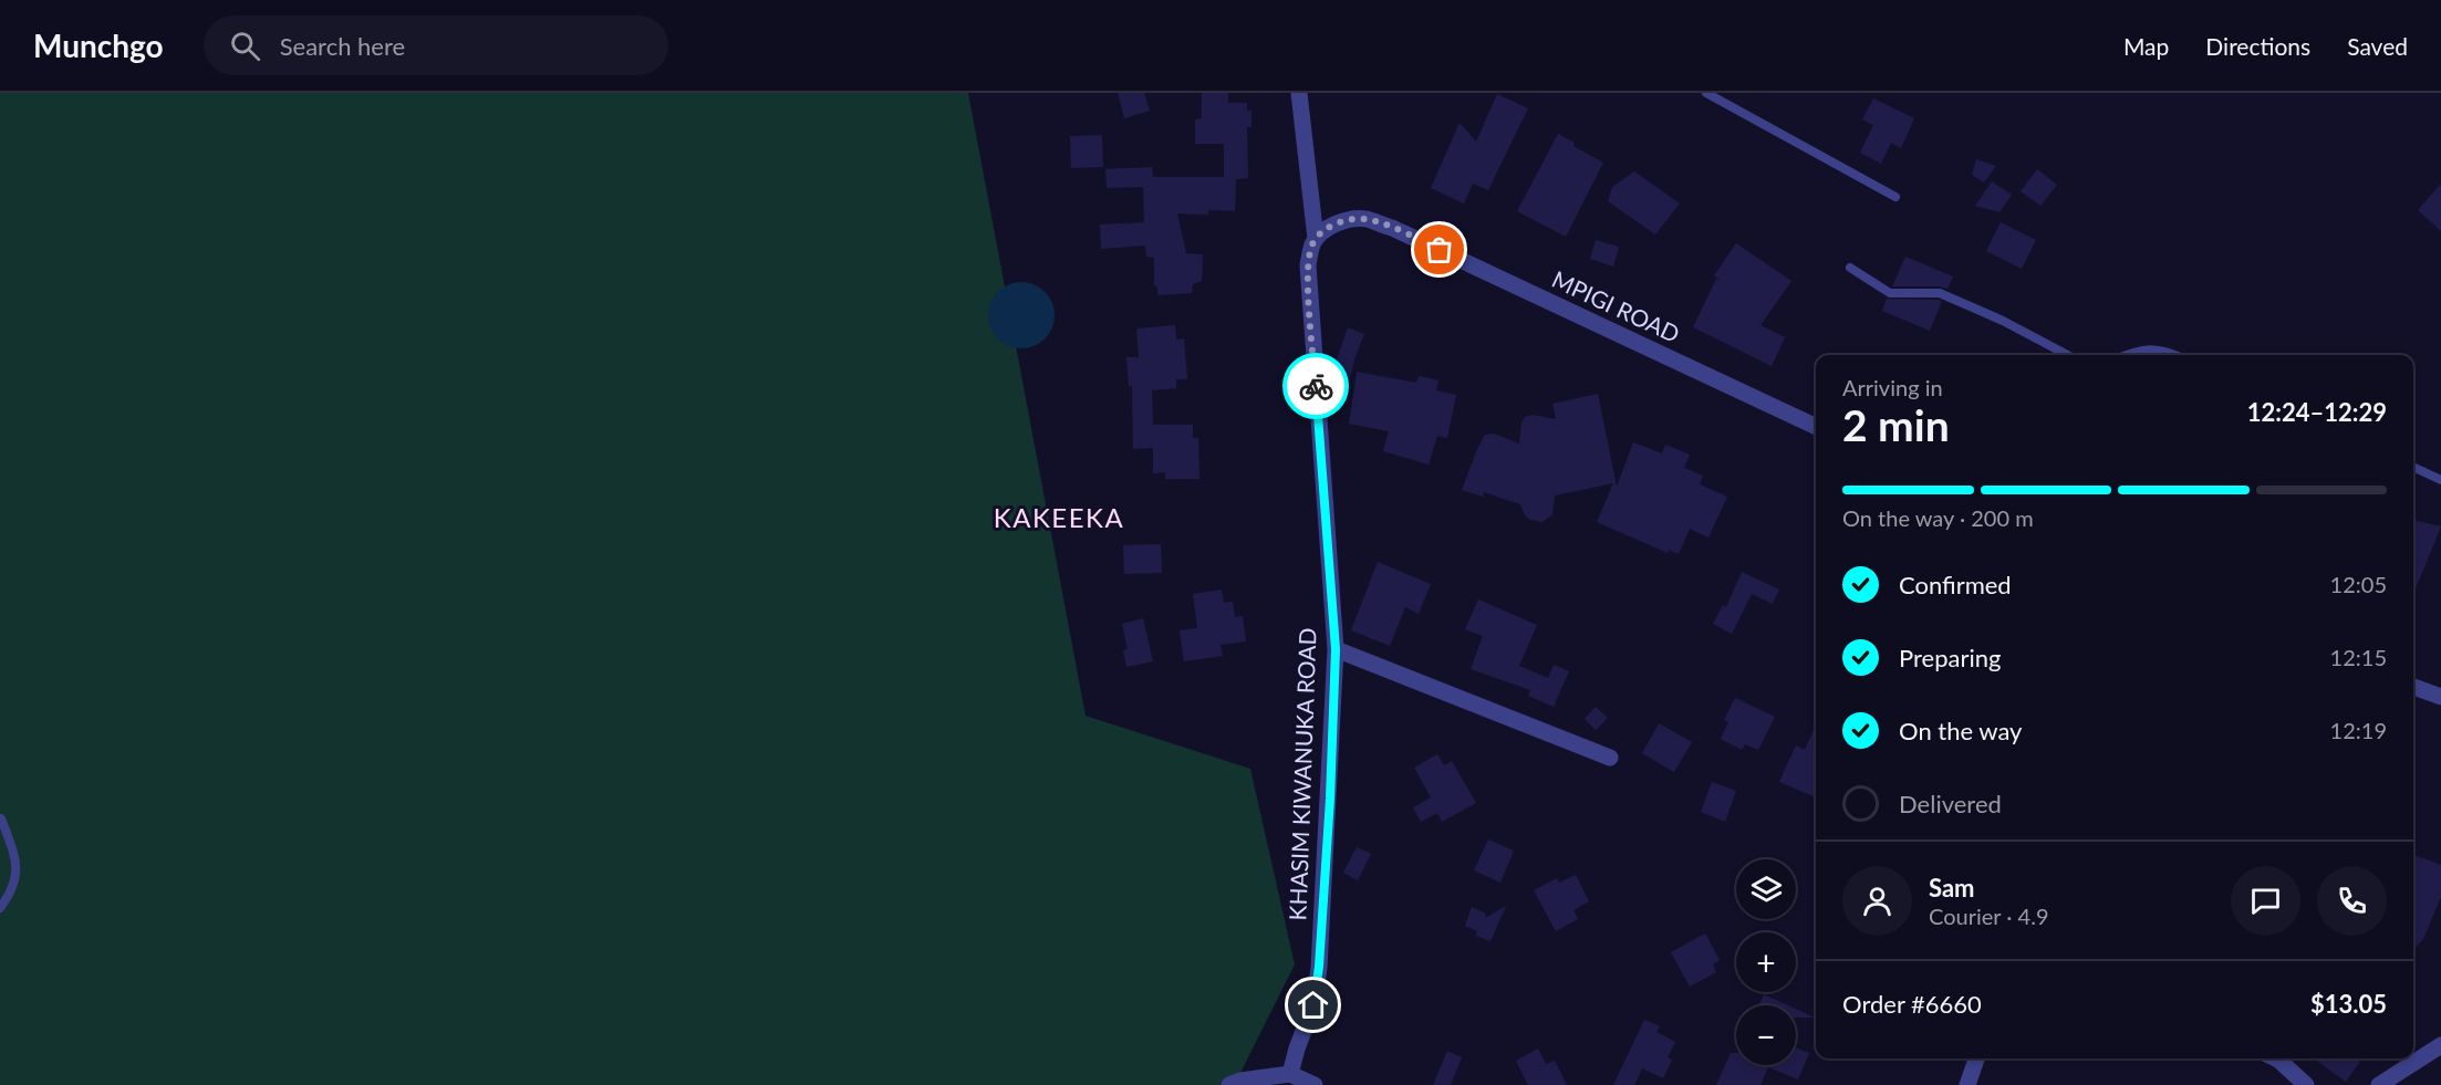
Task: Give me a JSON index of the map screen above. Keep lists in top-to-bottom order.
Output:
{
  "streets": {
    "street": ["MPIGI ROAD", "KHASIM KIWANUKA ROAD"]
  },
  "crossings": [
    ["MPIGI ROAD", "KHASIM KIWANUKA ROAD"]
  ],
  "districts": ["KAKEEKA"],
  "page": {
    "header": "Munchgo",
    "search": "Search here",
    "nav": ["Map", "Directions", "Saved"],
    "heading": ["2 min", "Arriving in", "12:24–12:29"],
    "panel": [
      "Sam",
      "Courier · 4.9",
      "Order #6660",
      "$13.05"
    ],
    "bar": "On the way · 200 m",
    "list": [
      ["Confirmed", "12:05"],
      ["Preparing", "12:15"],
      ["On the way", "12:19"],
      "Delivered"
    ],
    "map_buttons": ["+", "−"]
  }
}
